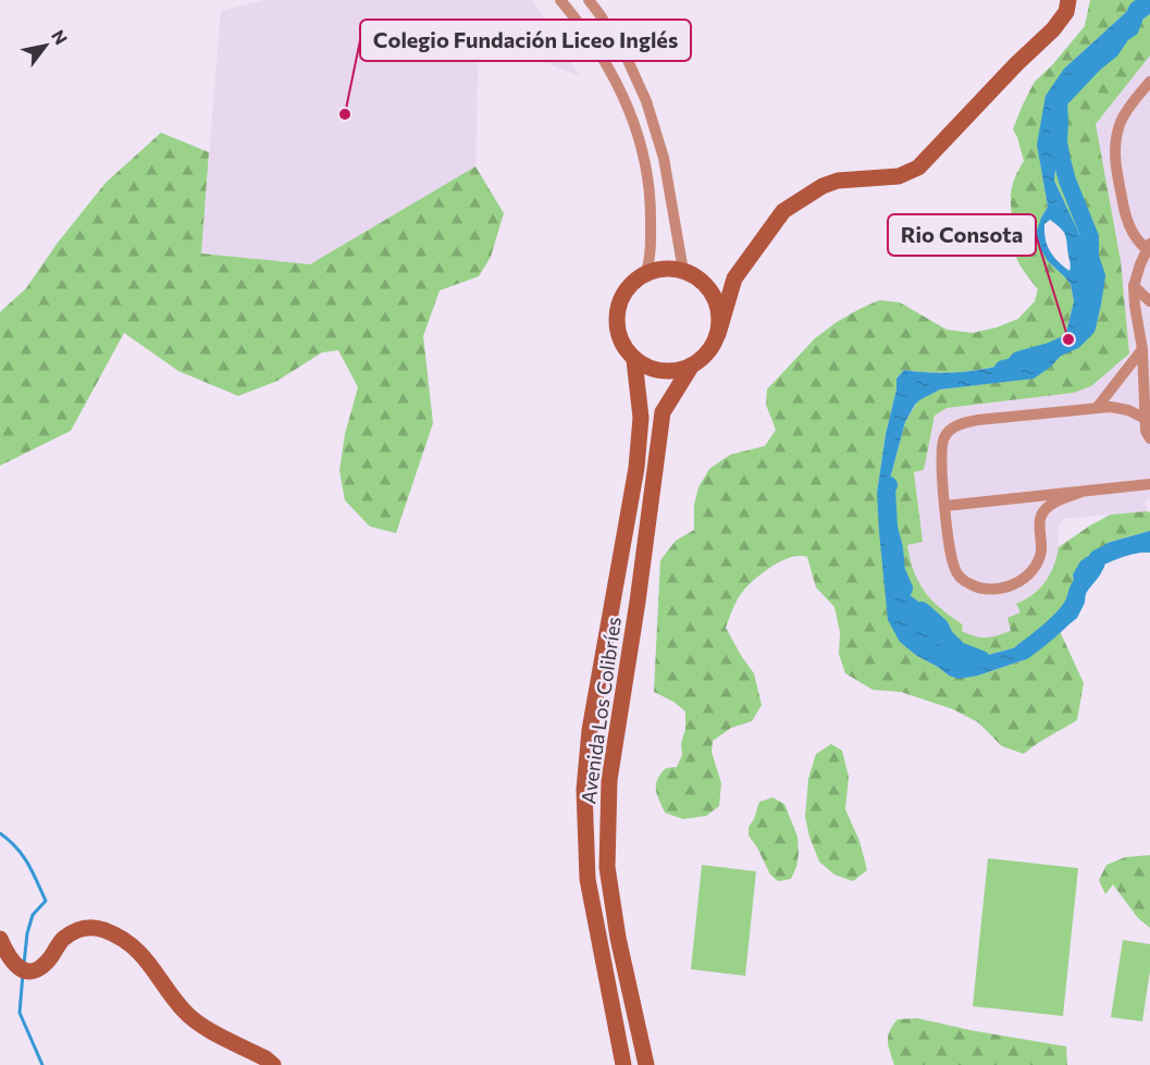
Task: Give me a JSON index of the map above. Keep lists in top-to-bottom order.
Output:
{
  "streets": {
    "main road": ["Avenida Los Colibríes"]
  },
  "places": ["Colegio Fundación Liceo Inglés", "Rio Consota"],
  "north": "top right"
}
